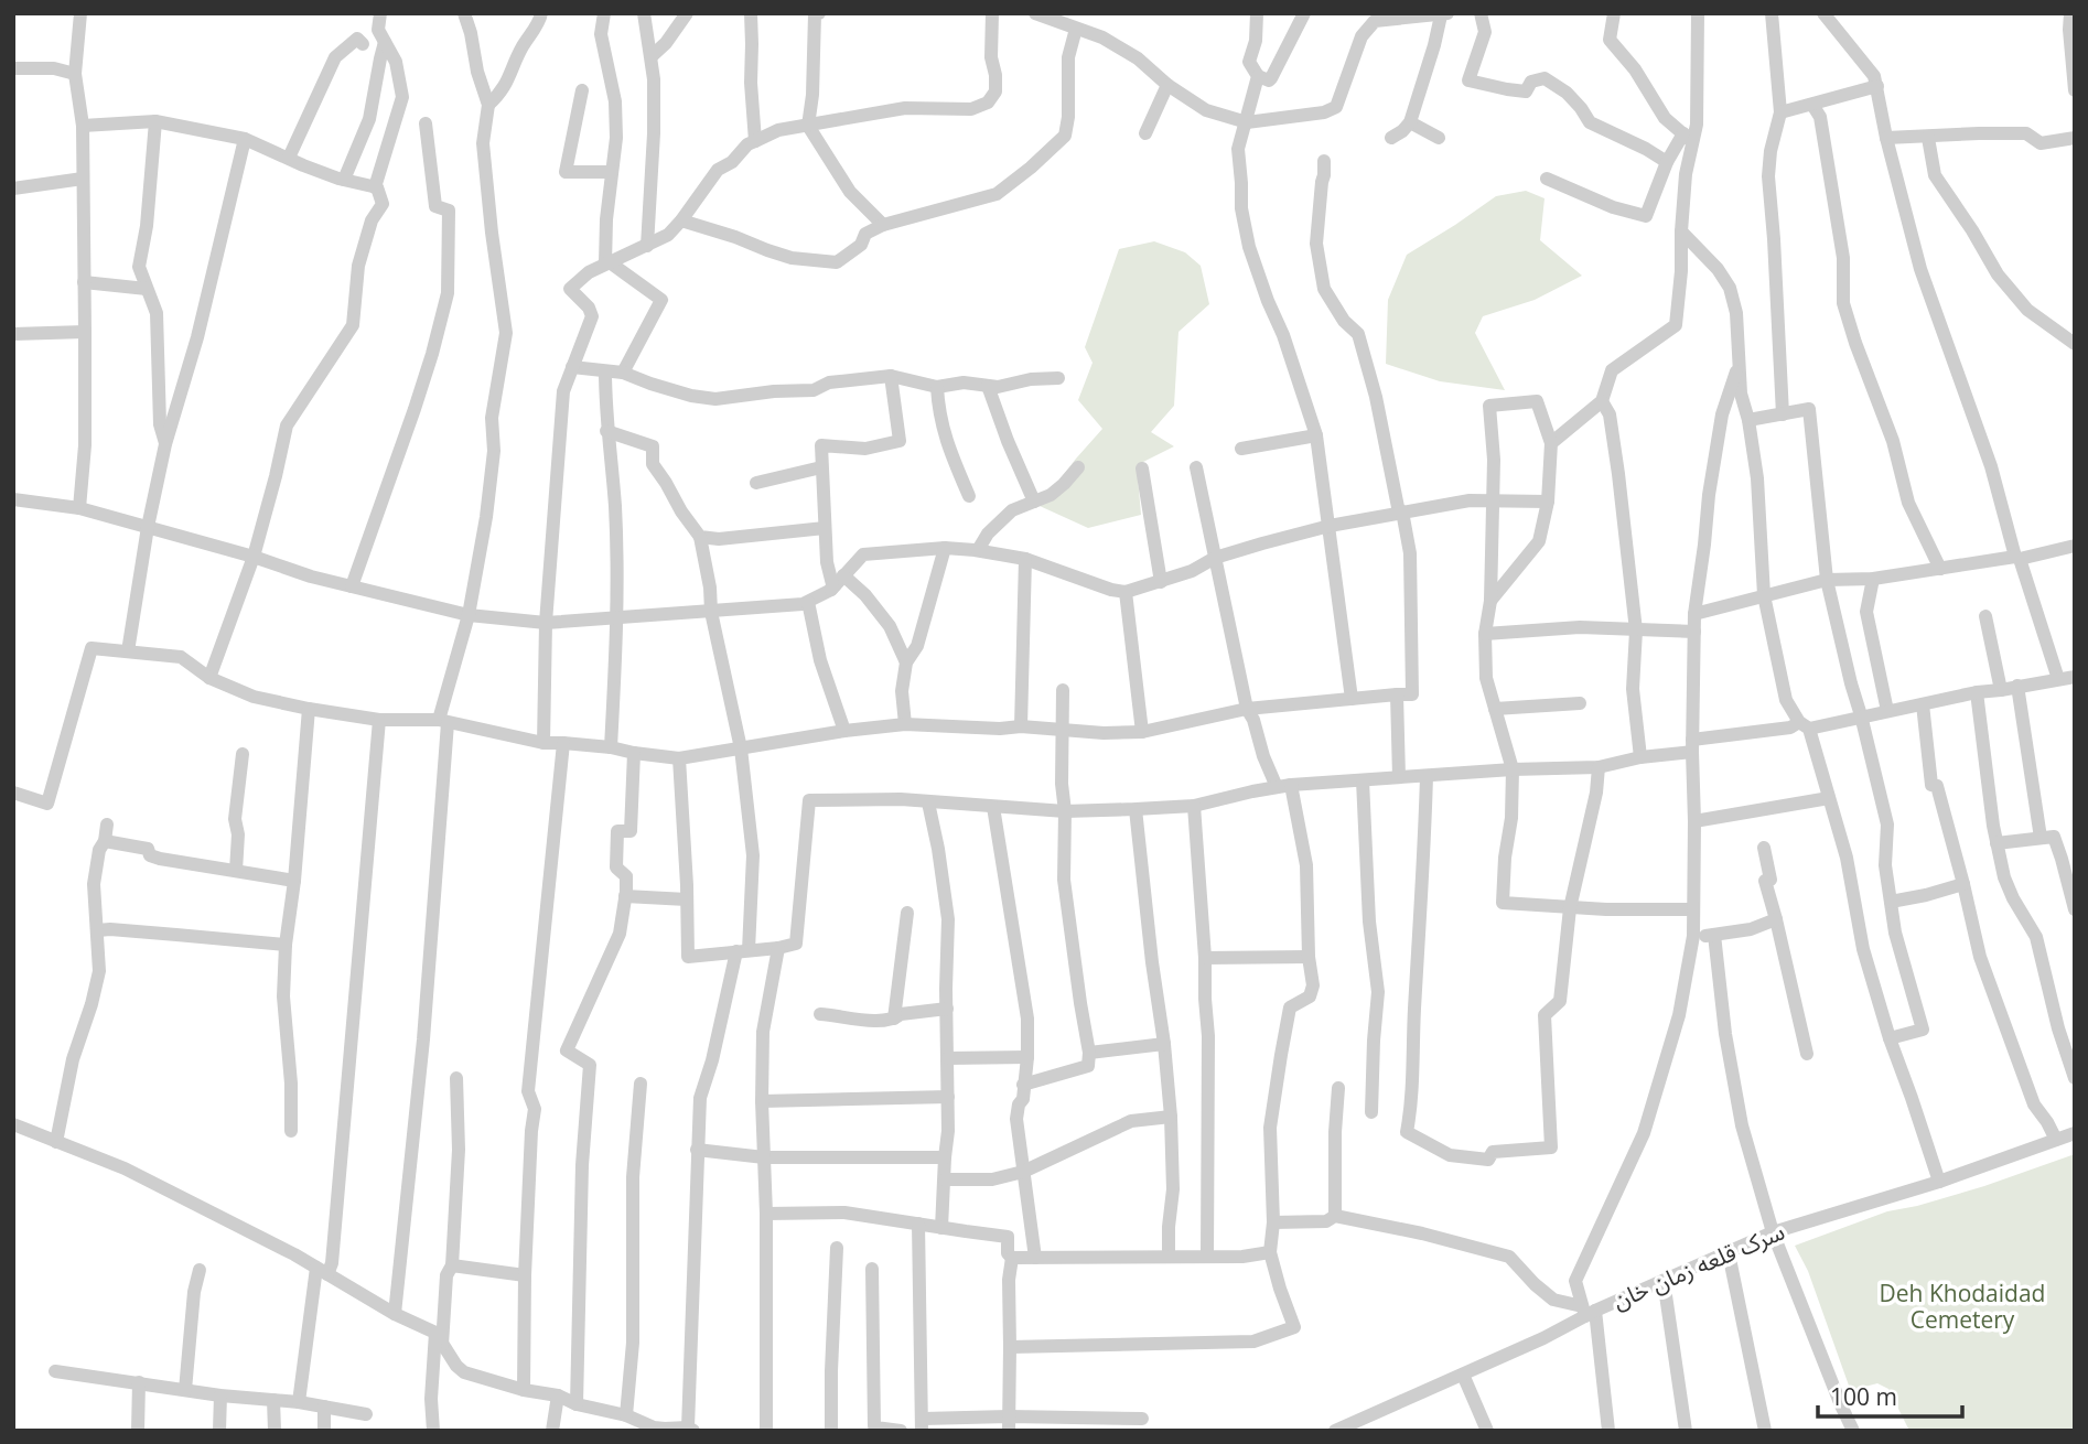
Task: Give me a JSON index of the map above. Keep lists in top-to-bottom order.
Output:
{
  "streets": {
    "street": ["سرک قلعه زمان خان"]
  },
  "parks": ["Deh Khodaidad Cemetery"],
  "scale_bar": "100 m"
}
